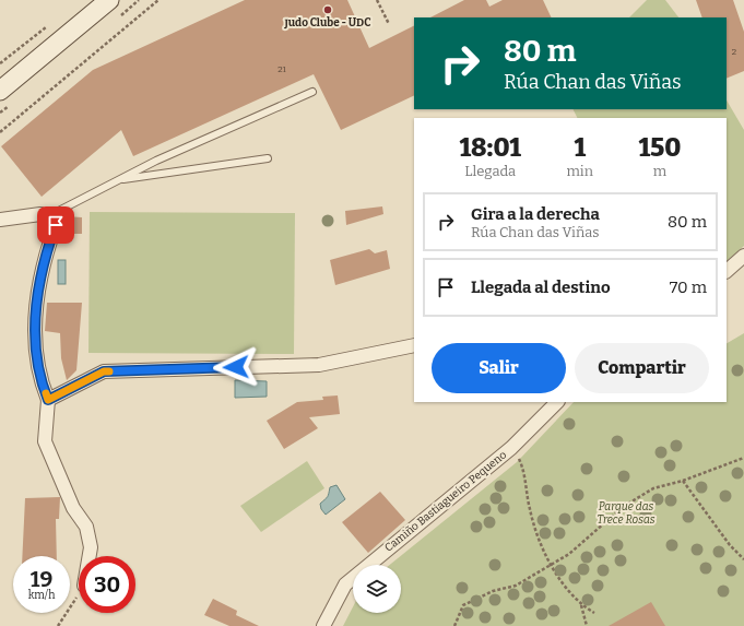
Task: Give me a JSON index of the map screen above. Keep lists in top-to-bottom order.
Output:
{
  "streets": {
    "street": ["Camiño Bastiagueiro Pequeno"]
  },
  "parks": ["Parque das Trece Rosas"],
  "places": ["Judo Clube - UDC"],
  "house_numbers": ["2", "21"],
  "page": {
    "turn": ["80 m", "Rúa Chan das Viñas"],
    "eta": [
      "18:01",
      "Llegada",
      "1",
      "min",
      "150",
      "m"
    ],
    "list": [
      {
        "name": "Gira a la derecha",
        "note": "Rúa Chan das Viñas",
        "value": "80 m"
      },
      {
        "name": "Llegada al destino",
        "value": "70 m"
      }
    ],
    "buttons": ["Salir", "Compartir"],
    "speed": "19 km/h",
    "limit": "30"
  }
}
